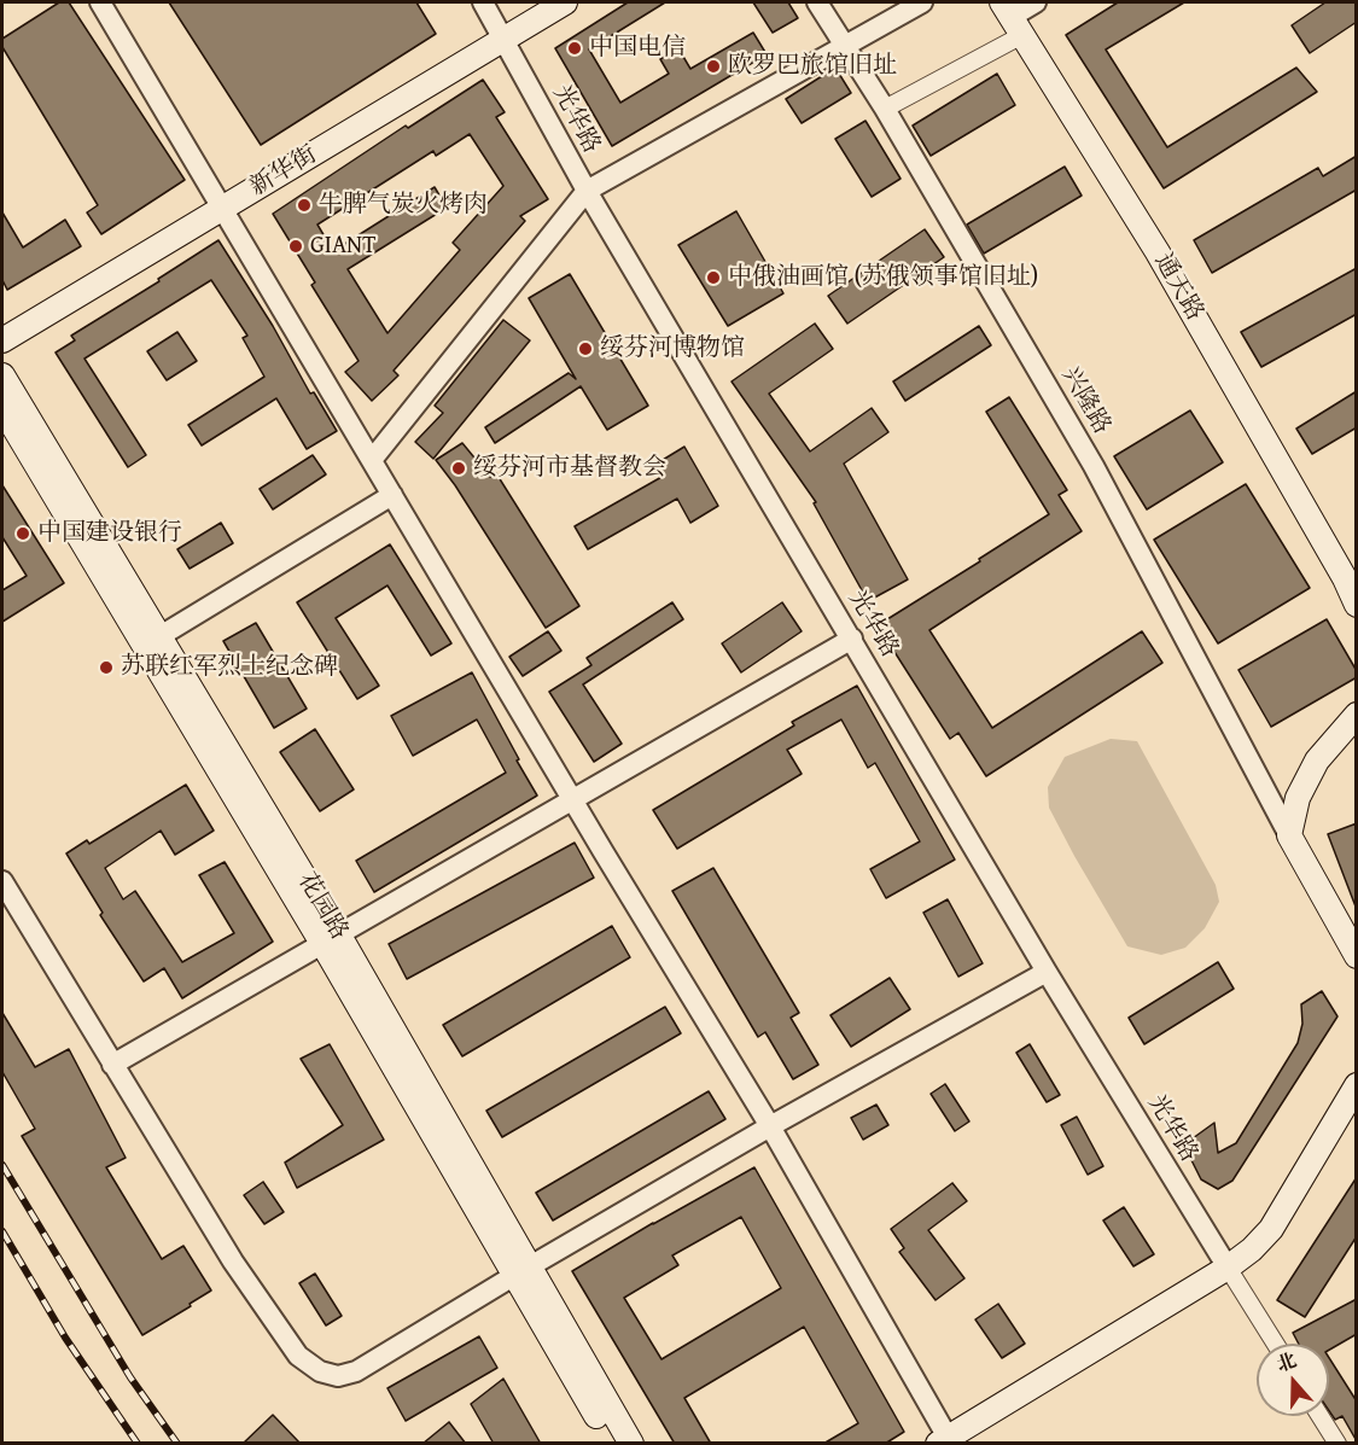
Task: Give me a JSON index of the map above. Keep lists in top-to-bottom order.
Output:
{
  "streets": {
    "main road": ["新华街", "通天路", "花园路"],
    "street": ["光华路", "兴隆路"]
  },
  "crossings": [
    ["光华路", "新华街"]
  ],
  "places": [
    "中国电信",
    "欧罗巴旅馆旧址",
    "牛脾气炭火烤肉",
    "GIANT",
    "中俄油画馆 (苏俄领事馆旧址)",
    "绥芬河博物馆",
    "绥芬河市基督教会",
    "中国建设银行",
    "苏联红军烈士纪念碑"
  ],
  "north": "top"
}
